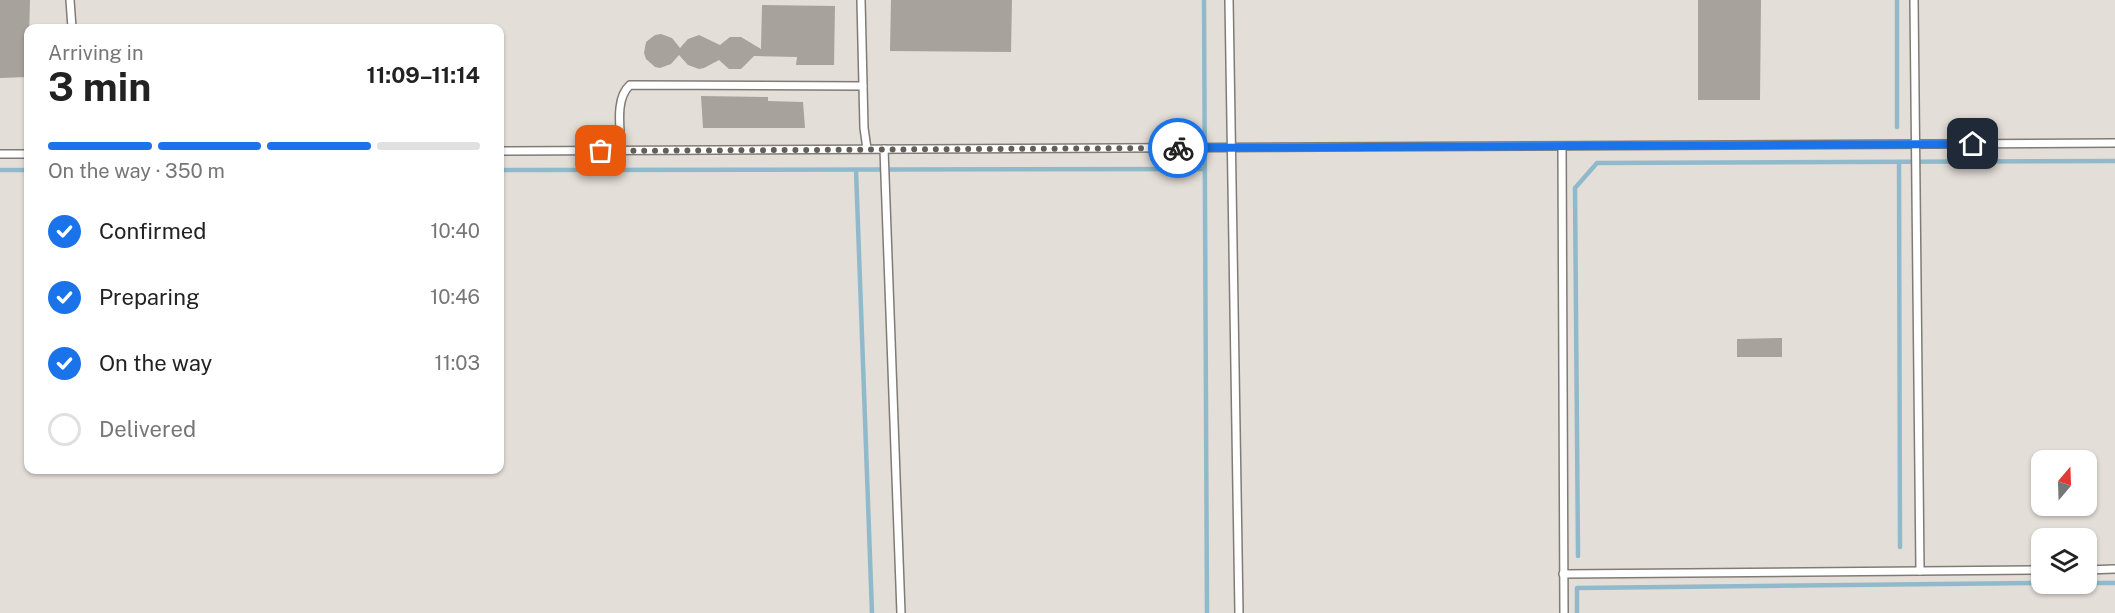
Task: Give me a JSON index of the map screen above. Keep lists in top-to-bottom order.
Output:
{
  "north": "top",
  "page": {
    "heading": ["3 min", "Arriving in", "11:09–11:14"],
    "bar": "On the way · 350 m",
    "list": [
      ["Confirmed", "10:40"],
      ["Preparing", "10:46"],
      ["On the way", "11:03"],
      "Delivered"
    ]
  }
}
